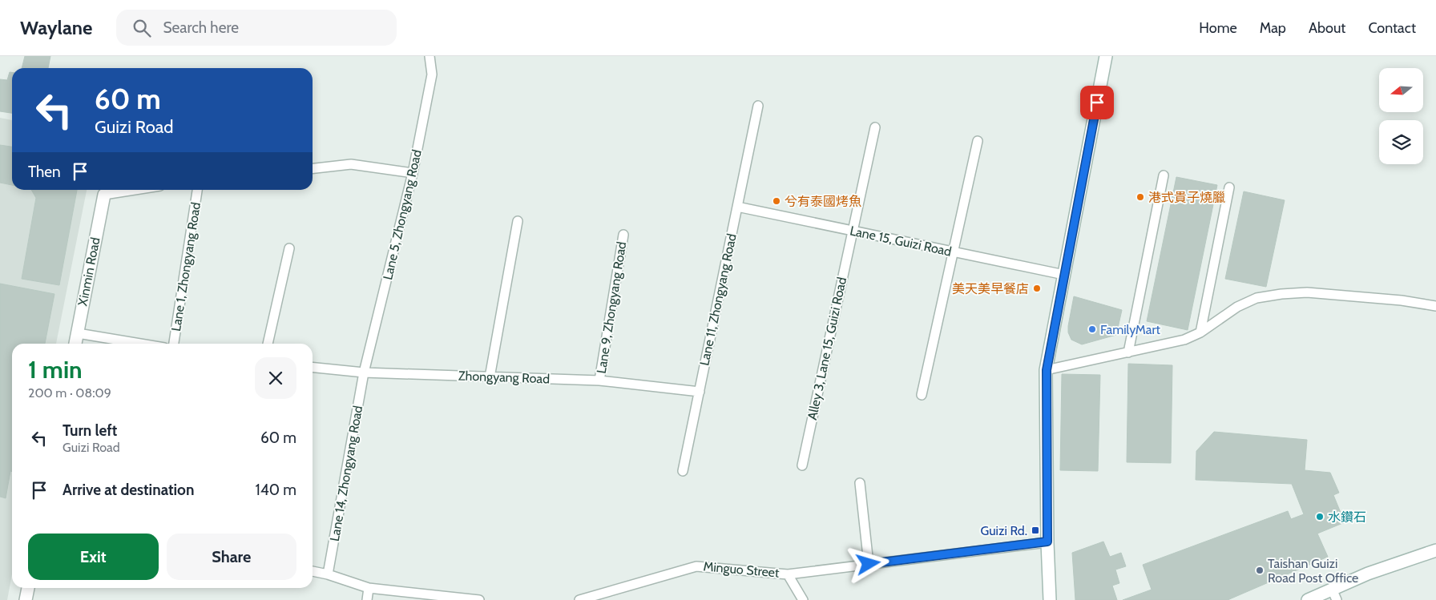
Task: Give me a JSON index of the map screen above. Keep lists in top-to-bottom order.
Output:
{
  "streets": {
    "street": ["Xinmin Road"],
    "lane": [
      "Lane 5, Zhongyang Road",
      "Lane 15, Guizi Road",
      "Lane 1, Zhongyang Road",
      "Lane 11, Zhongyang Road",
      "Lane 9, Zhongyang Road",
      "Alley 3, Lane 15, Guizi Road",
      "Zhongyang Road",
      "Lane 14, Zhongyang Road",
      "Minguo Street"
    ]
  },
  "crossings": [
    ["Lane 5, Zhongyang Road", "Zhongyang Road"],
    ["Lane 5, Zhongyang Road", "Lane 14, Zhongyang Road"],
    ["Lane 15, Guizi Road", "Lane 11, Zhongyang Road"],
    ["Lane 15, Guizi Road", "Alley 3, Lane 15, Guizi Road"],
    ["Lane 11, Zhongyang Road", "Zhongyang Road"],
    ["Lane 9, Zhongyang Road", "Zhongyang Road"],
    ["Zhongyang Road", "Lane 14, Zhongyang Road"]
  ],
  "places": {
    "other": [
      "港式貴子燒臘",
      "兮有泰國烤魚",
      "美天美早餐店",
      "FamilyMart",
      "水鑽石",
      "Taishan Guizi Road Post Office"
    ],
    "transit": ["Guizi Rd."]
  },
  "north": "left",
  "page": {
    "header": "Waylane",
    "search": "Search here",
    "nav": [
      "Home",
      "Map",
      "About",
      "Contact"
    ],
    "turn": ["60 m", "Guizi Road"],
    "then": "Then",
    "heading": ["1 min", "200 m · 08:09"],
    "list": [
      {
        "name": "Turn left",
        "note": "Guizi Road",
        "value": "60 m"
      },
      {
        "name": "Arrive at destination",
        "value": "140 m"
      }
    ],
    "buttons": ["Exit", "Share"]
  }
}
